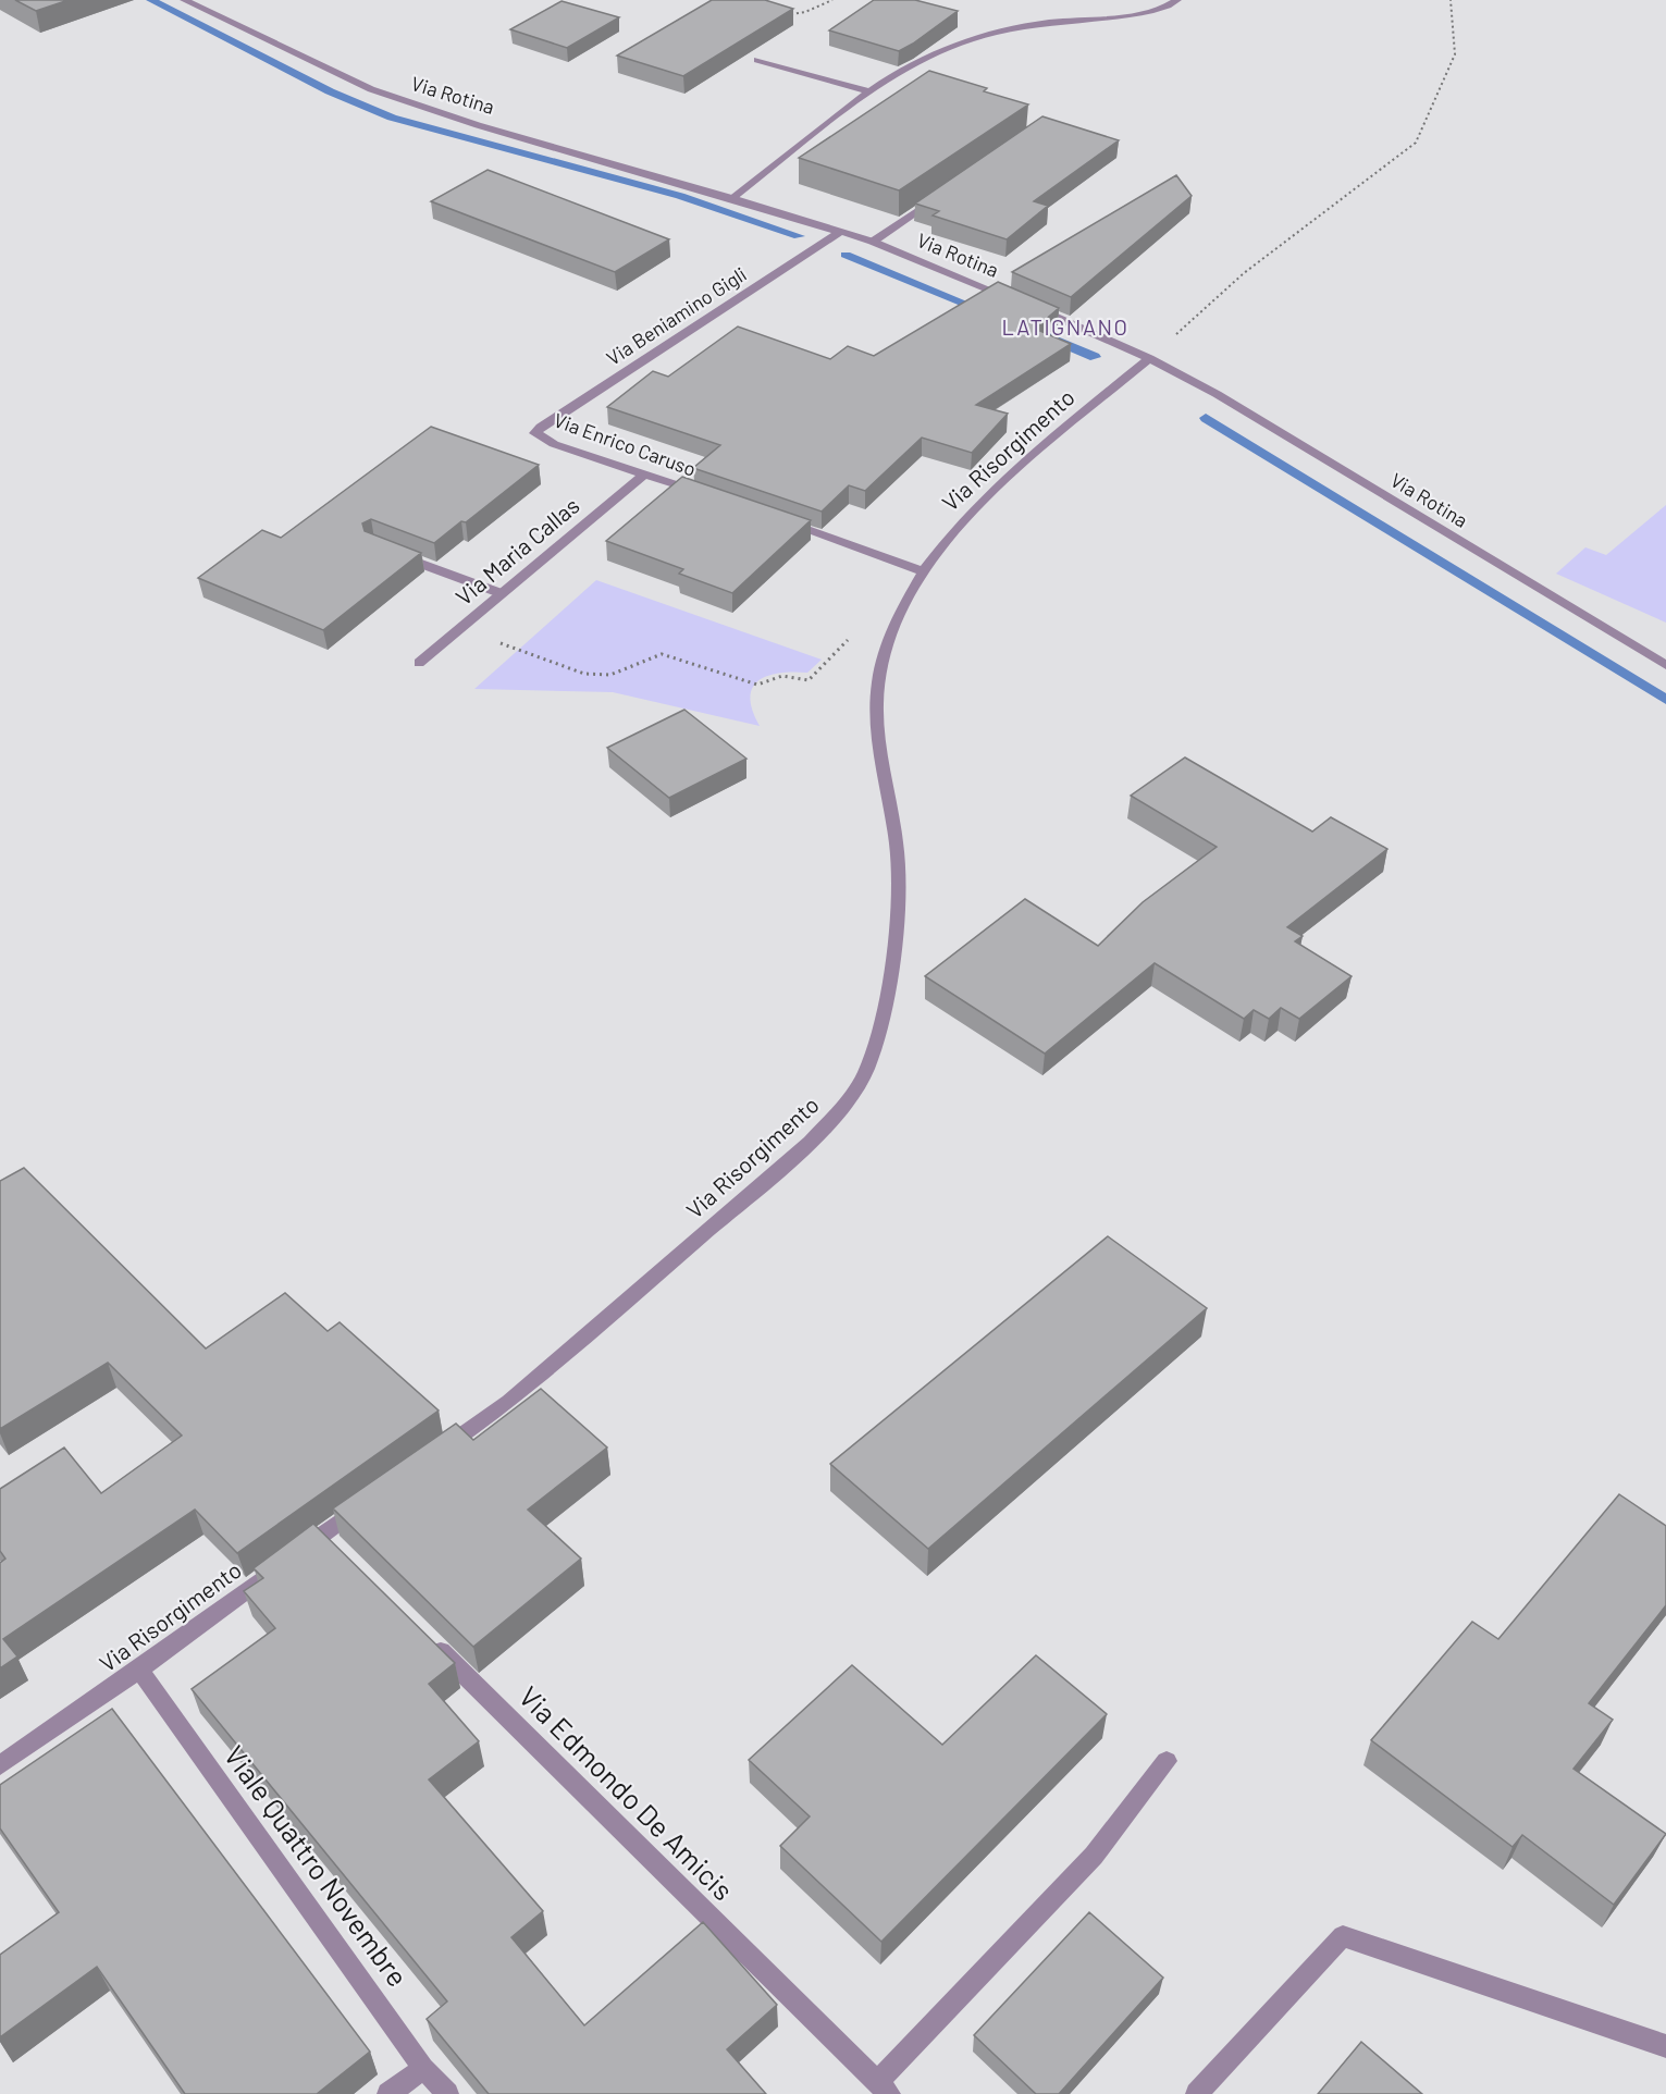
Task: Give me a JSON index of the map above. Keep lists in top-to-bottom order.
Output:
{
  "streets": {
    "street": [
      "Via Rotina",
      "Via Beniamino Gigli",
      "Via Enrico Caruso",
      "Via Risorgimento",
      "Via Maria Callas",
      "Via Edmondo De Amicis",
      "Viale Quattro Novembre"
    ]
  },
  "crossings": [
    ["Via Rotina", "Via Beniamino Gigli"],
    ["Via Rotina", "Via Risorgimento"],
    ["Via Beniamino Gigli", "Via Enrico Caruso"],
    ["Via Enrico Caruso", "Via Maria Callas"],
    ["Via Risorgimento", "Viale Quattro Novembre"]
  ],
  "districts": ["LATIGNANO"]
}
